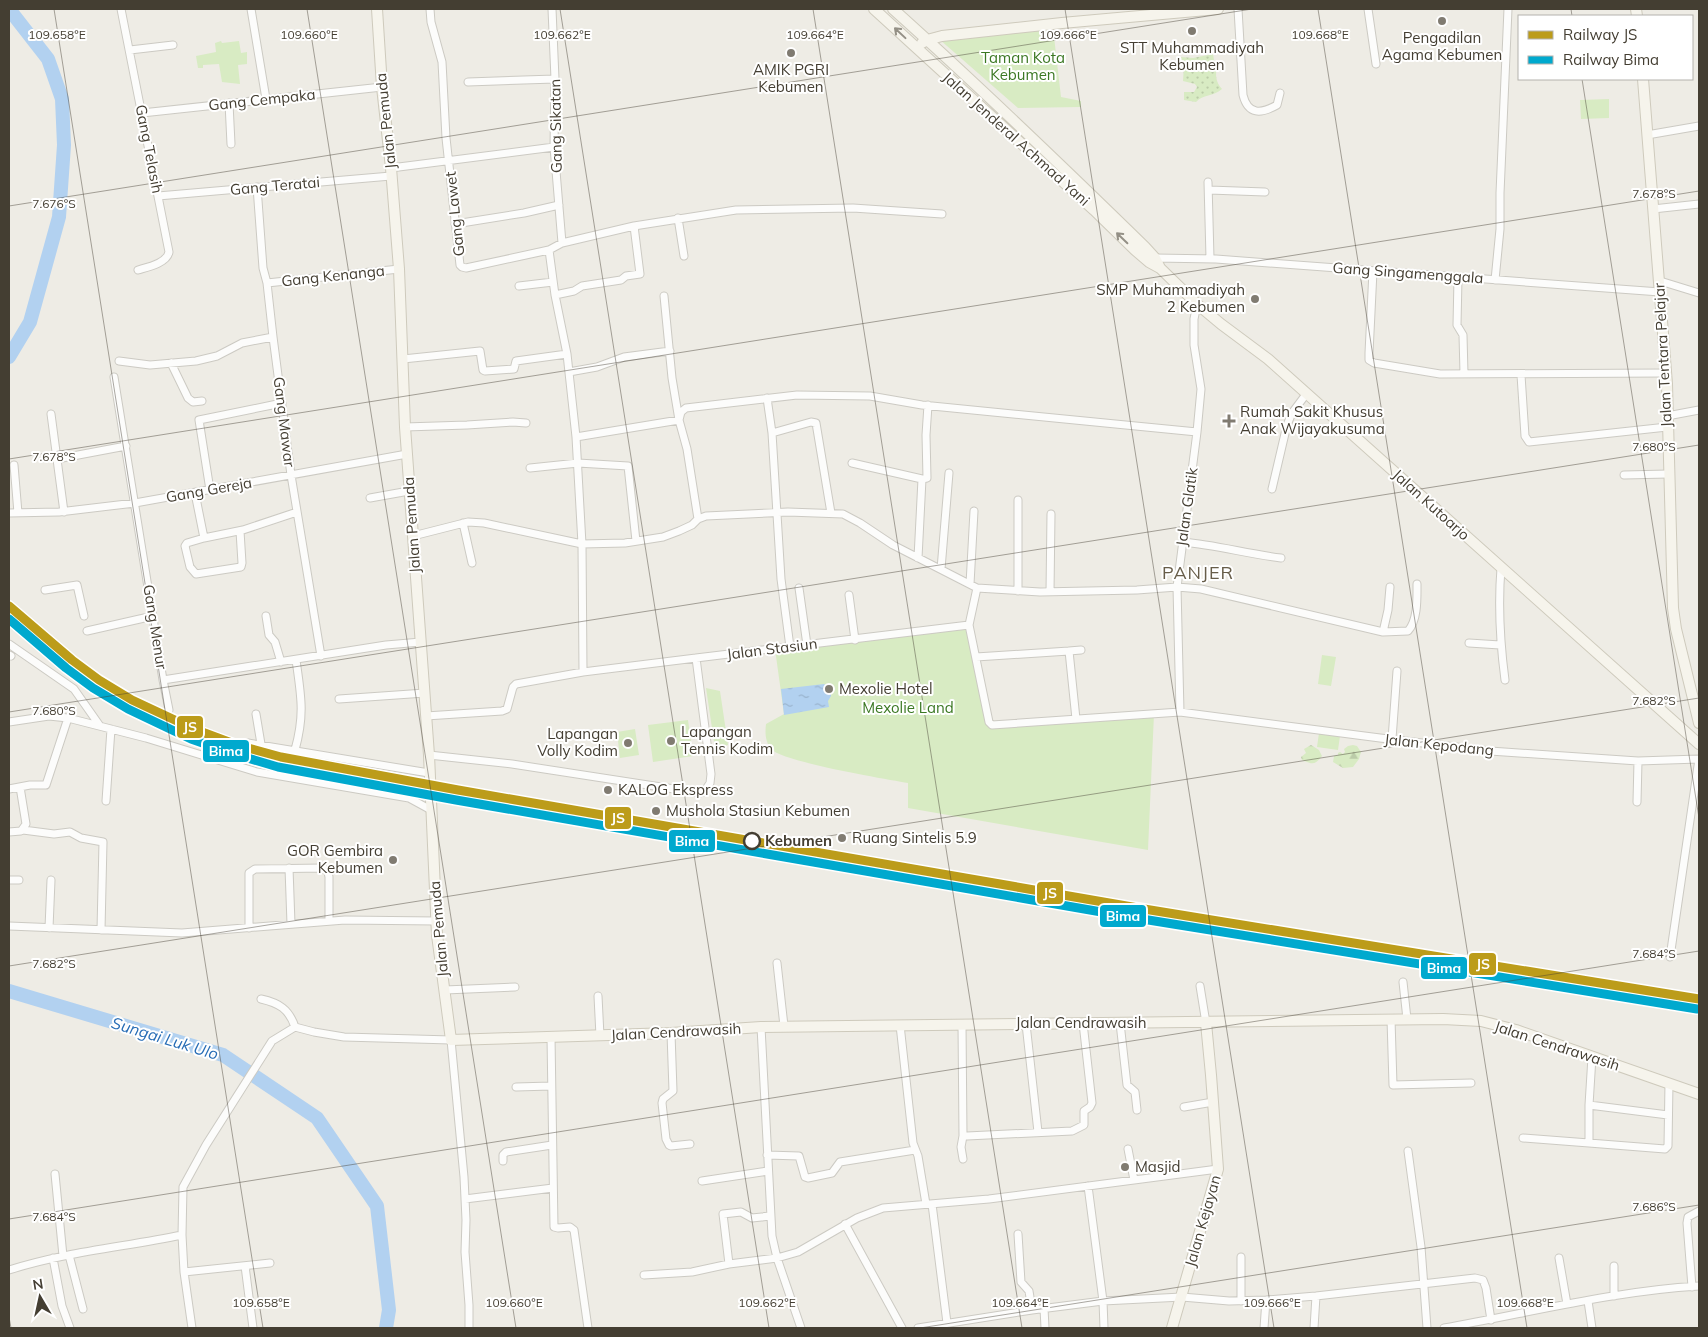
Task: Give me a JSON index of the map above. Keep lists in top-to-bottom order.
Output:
{
  "streets": {
    "main road": [
      "Jalan Pemuda",
      "Jalan Jenderal Achmad Yani",
      "Jalan Tentara Pelajar",
      "Jalan Kutoarjo",
      "Jalan Cendrawasih",
      "Jalan Kejayan"
    ],
    "street": [
      "Gang Cempaka",
      "Gang Sikatan",
      "Gang Telasih",
      "Gang Teratai",
      "Gang Lawet",
      "Gang Singamenggala",
      "Gang Kenanga",
      "Gang Mawar",
      "Gang Gereja",
      "Jalan Glatik",
      "Gang Menur",
      "Jalan Stasiun",
      "Jalan Kepodang"
    ]
  },
  "crossings": [
    ["Gang Cempaka", "Jalan Pemuda"],
    ["Gang Cempaka", "Gang Telasih"],
    ["Jalan Pemuda", "Gang Teratai"],
    ["Jalan Pemuda", "Gang Kenanga"],
    ["Jalan Pemuda", "Gang Gereja"],
    ["Jalan Pemuda", "Gang Menur"],
    ["Jalan Pemuda", "Jalan Stasiun"],
    ["Jalan Pemuda", "Jalan Cendrawasih"],
    ["Gang Sikatan", "Gang Teratai"],
    ["Jalan Jenderal Achmad Yani", "Gang Singamenggala"],
    ["Jalan Jenderal Achmad Yani", "Jalan Kutoarjo"],
    ["Gang Telasih", "Gang Teratai"],
    ["Gang Teratai", "Gang Lawet"],
    ["Gang Teratai", "Gang Mawar"],
    ["Gang Singamenggala", "Jalan Tentara Pelajar"],
    ["Gang Kenanga", "Gang Mawar"],
    ["Gang Mawar", "Gang Gereja"],
    ["Gang Mawar", "Gang Menur"],
    ["Gang Gereja", "Gang Menur"],
    ["Jalan Kutoarjo", "Jalan Glatik"],
    ["Jalan Glatik", "Jalan Kepodang"],
    ["Jalan Cendrawasih", "Jalan Kejayan"]
  ],
  "districts": ["PANJER"],
  "water": ["Sungai Luk Ulo"],
  "parks": ["Taman Kota Kebumen", "Mexolie Land"],
  "places": {
    "other": [
      "Pengadilan Agama Kebumen",
      "STT Muhammadiyah Kebumen",
      "AMIK PGRI Kebumen",
      "SMP Muhammadiyah 2 Kebumen",
      "Mexolie Hotel",
      "Lapangan Tennis Kodim",
      "Lapangan Volly Kodim",
      "KALOG Ekspress",
      "Mushola Stasiun Kebumen",
      "Ruang Sintelis 5.9",
      "Kebumen",
      "GOR Gembira Kebumen",
      "Masjid"
    ],
    "health": ["Rumah Sakit Khusus Anak Wijayakusuma"]
  },
  "lines": ["rail line JS", "rail line Bima"],
  "legend": ["Railway JS", "Railway Bima"],
  "north": "top",
  "coordinates": [
    "109.658°E",
    "109.660°E",
    "109.662°E",
    "109.664°E",
    "109.666°E",
    "109.668°E",
    "7.678°S",
    "7.676°S",
    "7.680°S",
    "7.682°S",
    "7.684°S",
    "7.686°S"
  ]
}
